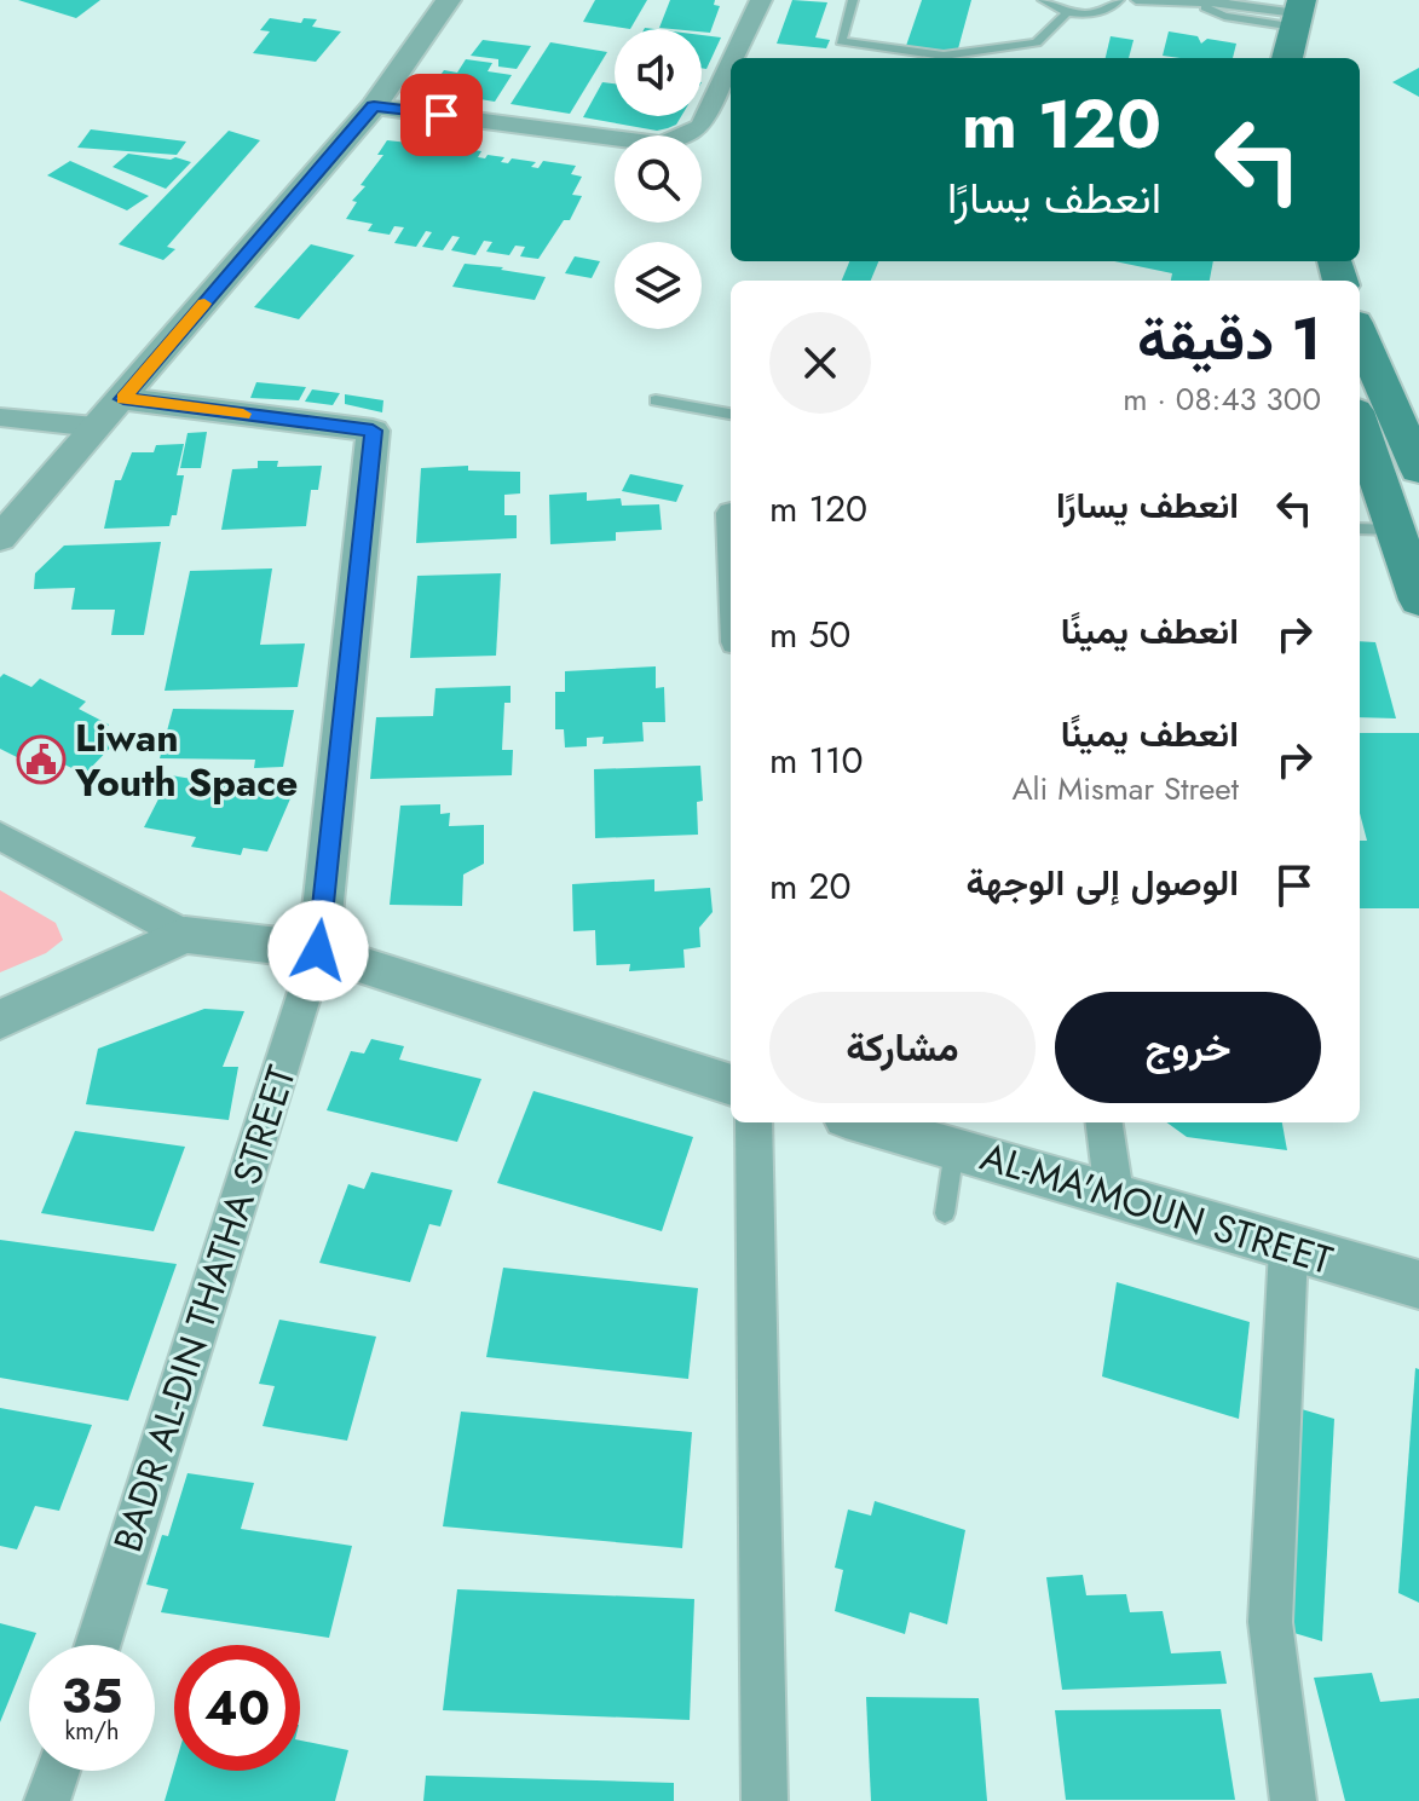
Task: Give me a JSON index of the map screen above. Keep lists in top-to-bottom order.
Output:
{
  "streets": {
    "street": ["AL-MA'MOUN STREET", "BADR AL-DIN THATHA STREET"]
  },
  "places": {
    "public building": ["Liwan Youth Space"]
  },
  "page": {
    "turn": ["120 m", "انعطف يسارًا"],
    "heading": ["1 دقيقة", "300 m · 08:43"],
    "list": [
      {
        "name": "انعطف يسارًا",
        "value": "120 m"
      },
      {
        "name": "انعطف يمينًا",
        "value": "50 m"
      },
      {
        "name": "انعطف يمينًا",
        "note": "Ali Mismar Street",
        "value": "110 m"
      },
      {
        "name": "الوصول إلى الوجهة",
        "value": "20 m"
      }
    ],
    "buttons": ["خروج", "مشاركة"],
    "speed": "35 km/h",
    "limit": "40"
  }
}
